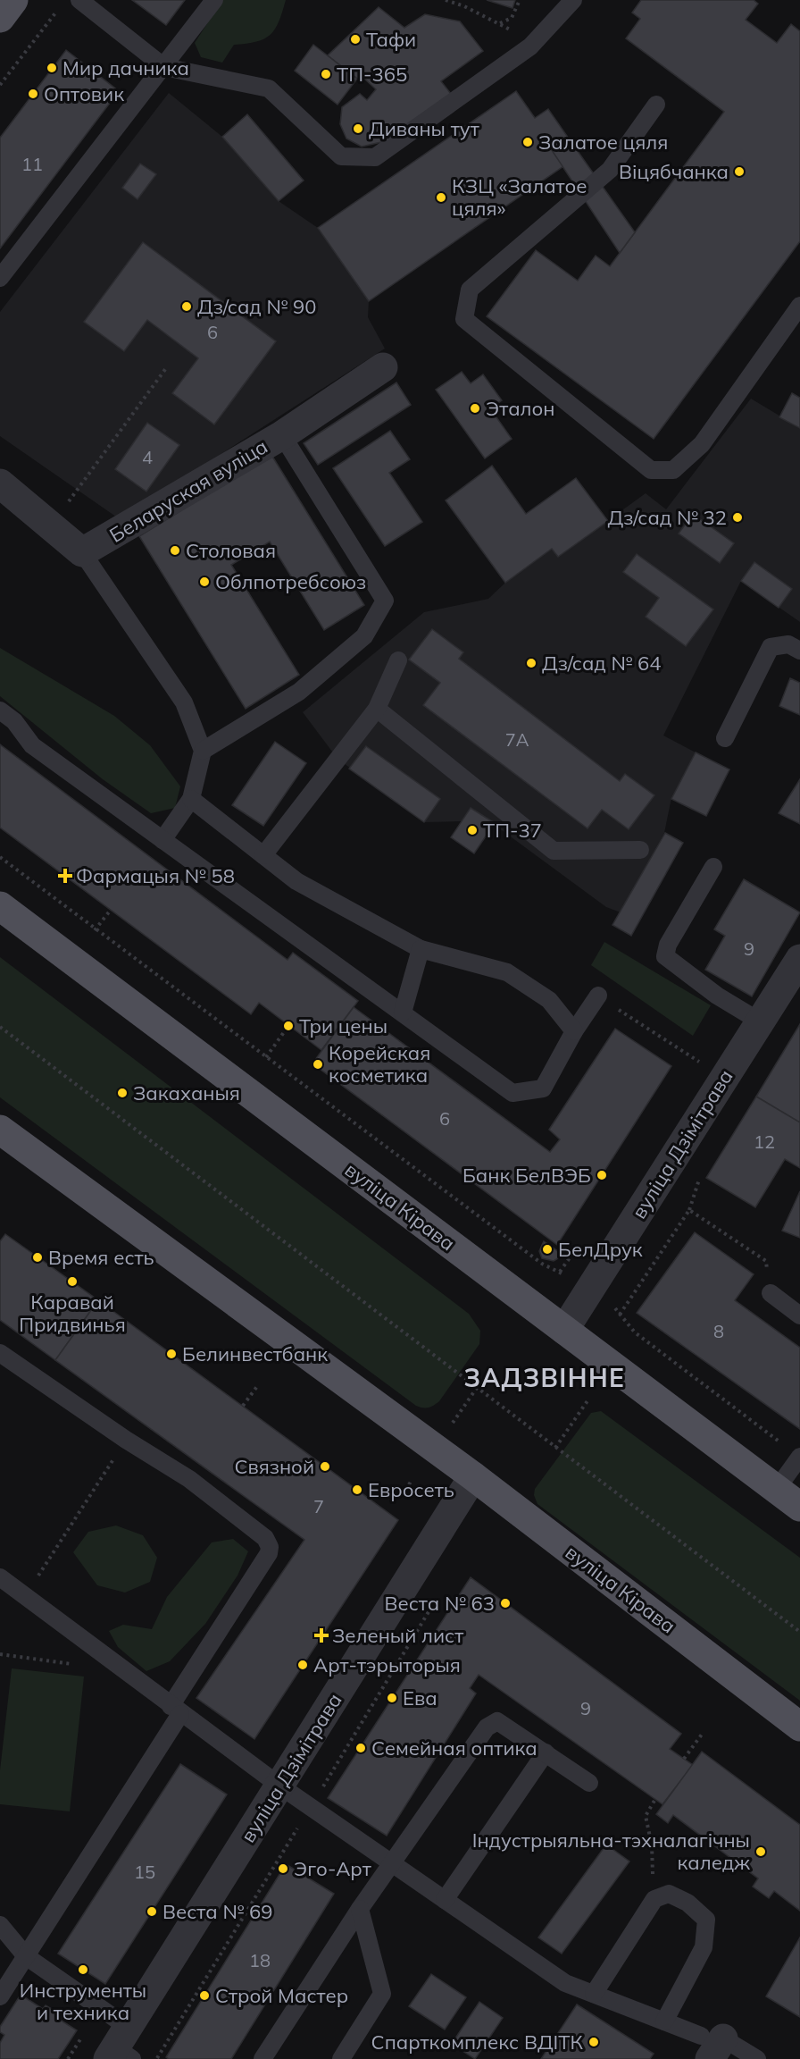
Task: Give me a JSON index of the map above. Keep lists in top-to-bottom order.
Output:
{
  "streets": {
    "main road": ["вуліца Кірава"],
    "street": ["Беларуская вуліца", "вуліца Дзімітрава"]
  },
  "crossings": [
    ["вуліца Дзімітрава", "вуліца Кірава"]
  ],
  "districts": ["ЗАДЗВІННЕ"],
  "places": {
    "other": [
      "Тафи",
      "Мир дачника",
      "ТП-365",
      "Оптовик",
      "Диваны тут",
      "Залатое цяля",
      "Віцябчанка",
      "КЗЦ «Залатое цяля»",
      "Дз/сад № 90",
      "Эталон",
      "Дз/сад № 32",
      "Столовая",
      "Облпотребсоюз",
      "Дз/сад № 64",
      "ТП-37",
      "Три цены",
      "Корейская косметика",
      "Закаханыя",
      "Банк БелВЭБ",
      "БелДрук",
      "Время есть",
      "Каравай Придвинья",
      "Белинвестбанк",
      "Связной",
      "Евросеть",
      "Веста № 63",
      "Арт-тэрыторыя",
      "Ева",
      "Семейная оптика",
      "Індустрыяльна-тэхналагічны каледж",
      "Эго-Арт",
      "Веста № 69",
      "Инструменты и техника",
      "Строй Мастер",
      "Спарткомплекс ВДІТК"
    ],
    "health": ["Фармацыя № 58", "Зеленый лист"]
  },
  "house_numbers": [
    "11",
    "6",
    "4",
    "7А",
    "9",
    "6",
    "12",
    "8",
    "7",
    "9",
    "15",
    "18"
  ]
}
